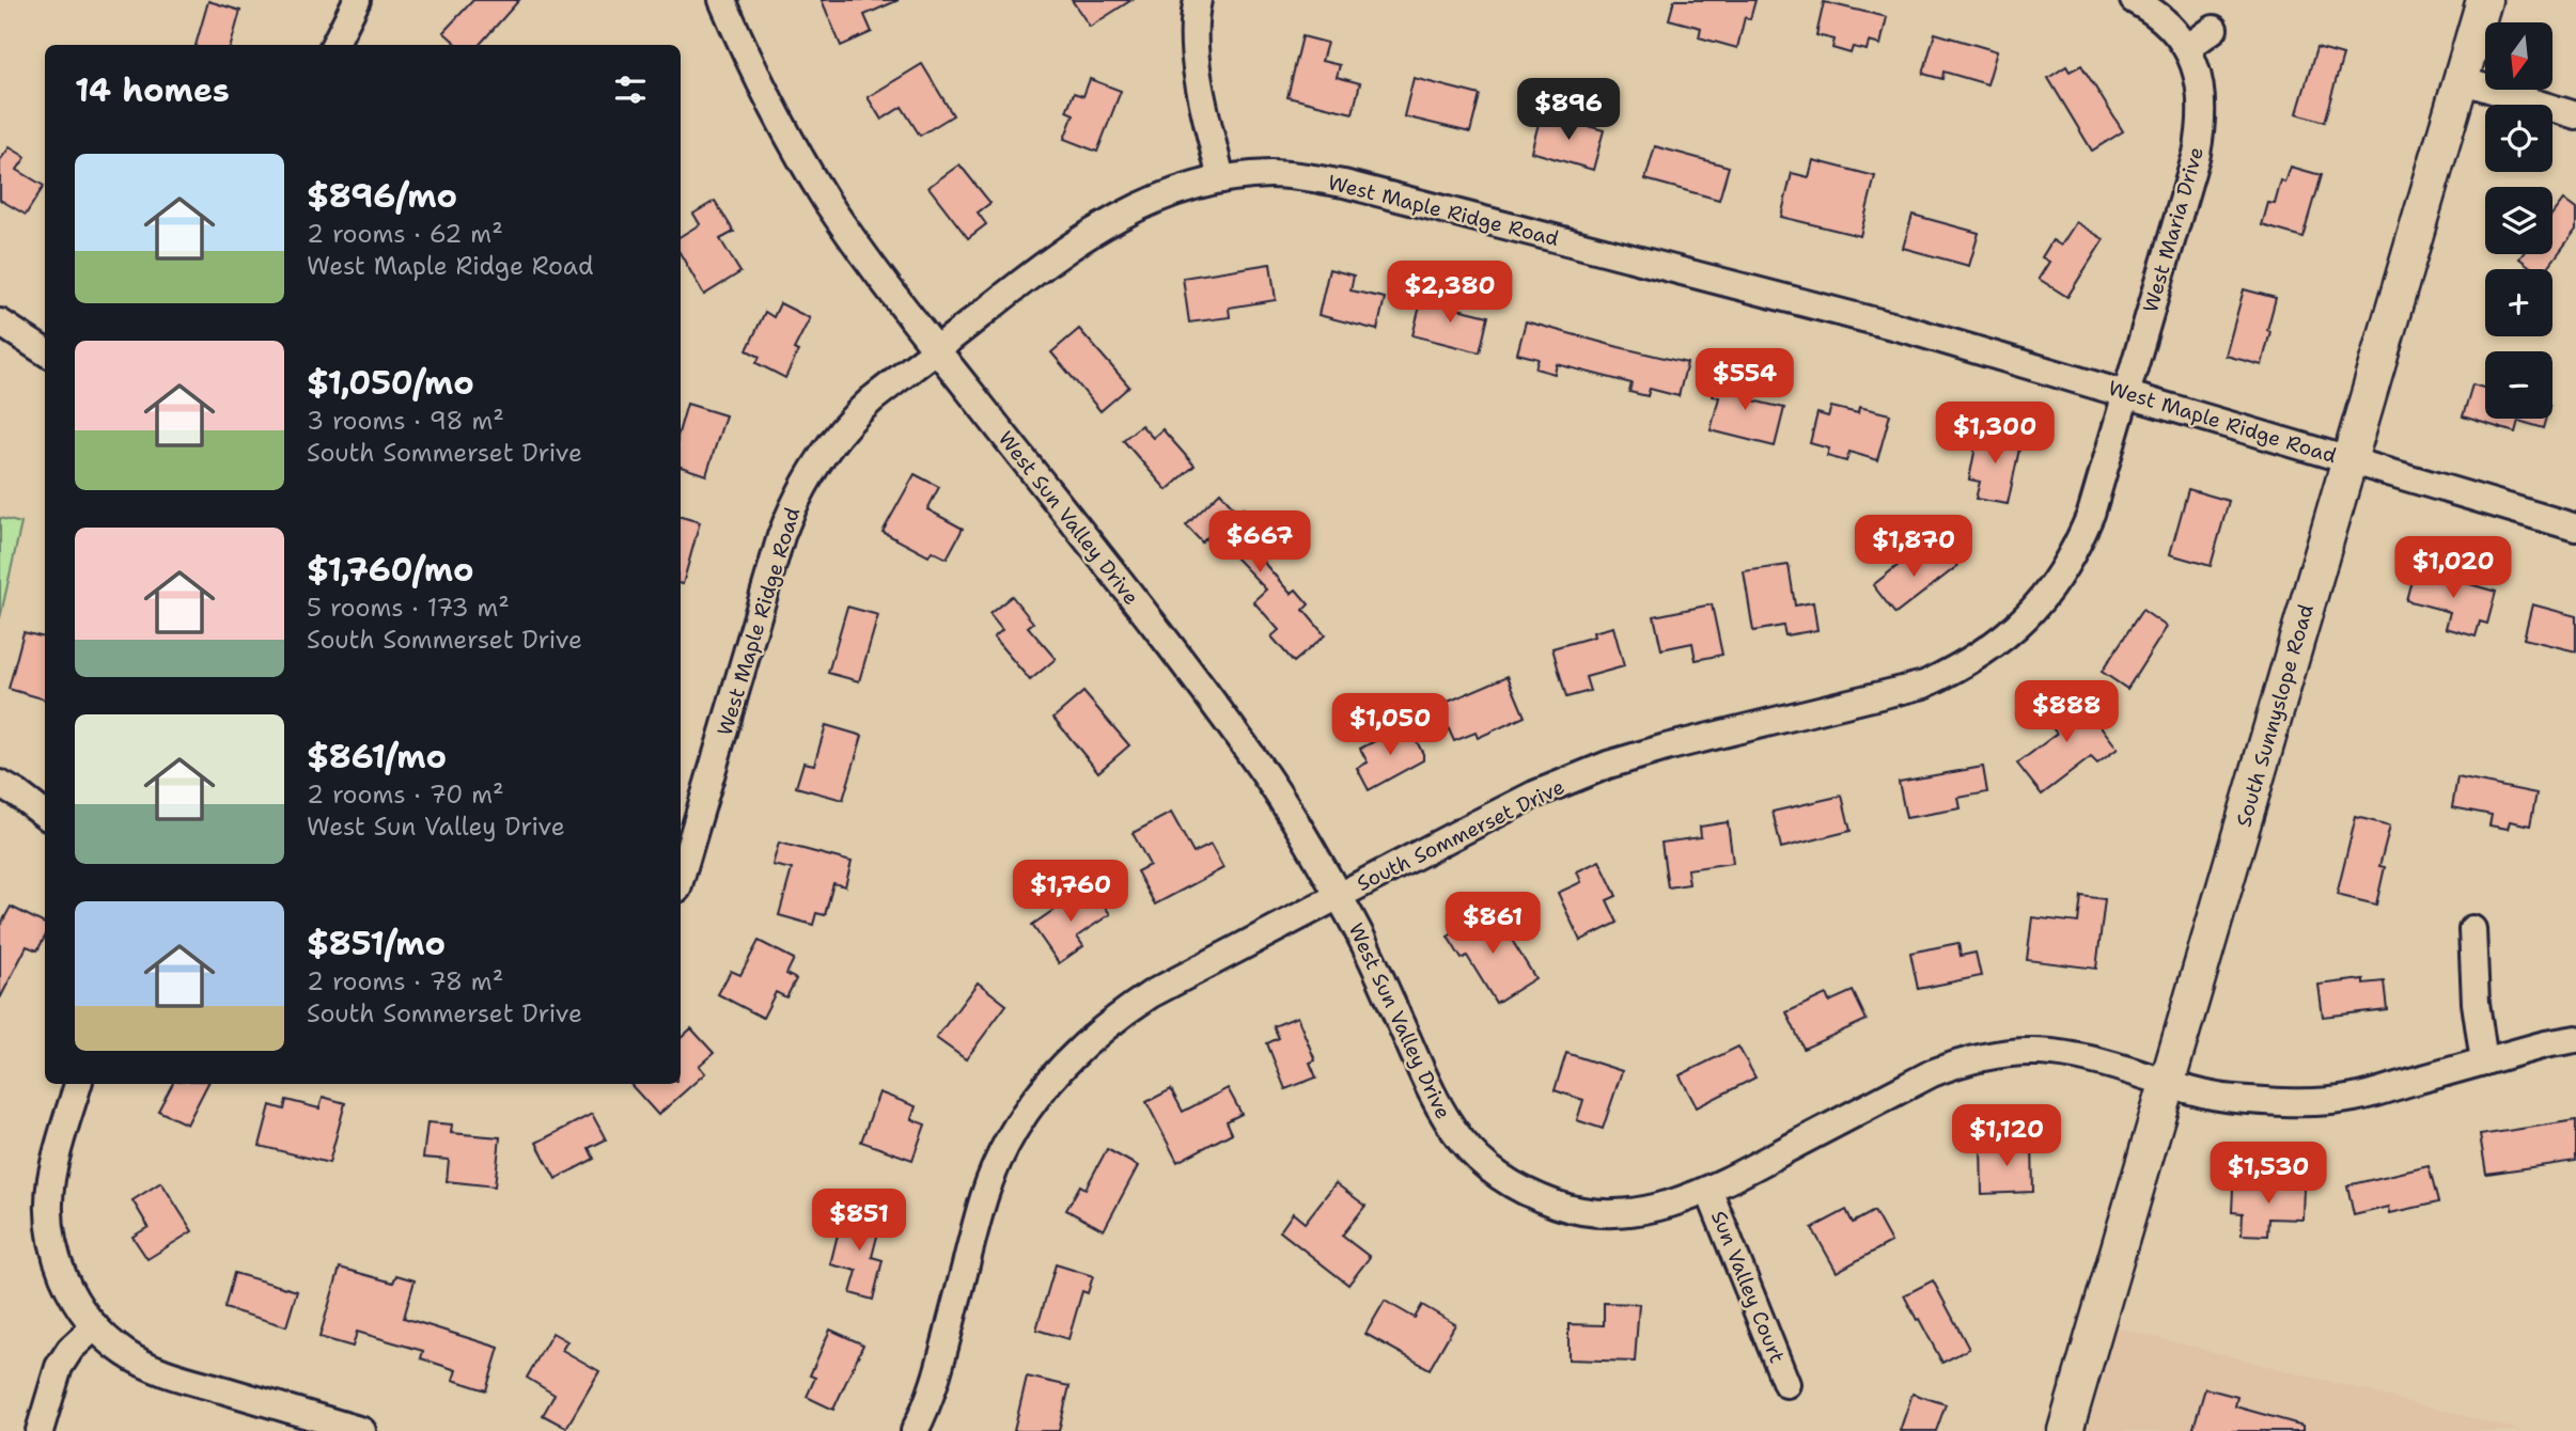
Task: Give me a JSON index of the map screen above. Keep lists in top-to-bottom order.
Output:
{
  "streets": {
    "street": [
      "West Maple Ridge Road",
      "West Maria Drive",
      "West Sun Valley Drive",
      "South Sunnyslope Road",
      "South Sommerset Drive",
      "Sun Valley Court"
    ]
  },
  "crossings": [
    ["West Maple Ridge Road", "West Maria Drive"],
    ["West Maple Ridge Road", "West Sun Valley Drive"],
    ["West Maple Ridge Road", "South Sunnyslope Road"],
    ["West Maple Ridge Road", "South Sommerset Drive"],
    ["West Maria Drive", "South Sommerset Drive"],
    ["West Sun Valley Drive", "South Sunnyslope Road"],
    ["West Sun Valley Drive", "South Sommerset Drive"],
    ["West Sun Valley Drive", "Sun Valley Court"]
  ],
  "north": "bottom",
  "page": {
    "map_buttons": ["+", "−"],
    "heading": "14 homes",
    "price": [
      "$896",
      "$2,380",
      "$554",
      "$1,300",
      "$667",
      "$1,870",
      "$1,020",
      "$888",
      "$1,050",
      "$1,760",
      "$861",
      "$1,120",
      "$1,530",
      "$851"
    ],
    "list": [
      {
        "name": "$896/mo",
        "note": "2 rooms · 62 m² · West Maple Ridge Road"
      },
      {
        "name": "$1,050/mo",
        "note": "3 rooms · 98 m² · South Sommerset Drive"
      },
      {
        "name": "$1,760/mo",
        "note": "5 rooms · 173 m² · South Sommerset Drive"
      },
      {
        "name": "$861/mo",
        "note": "2 rooms · 70 m² · West Sun Valley Drive"
      },
      {
        "name": "$851/mo",
        "note": "2 rooms · 78 m² · South Sommerset Drive"
      }
    ]
  }
}
